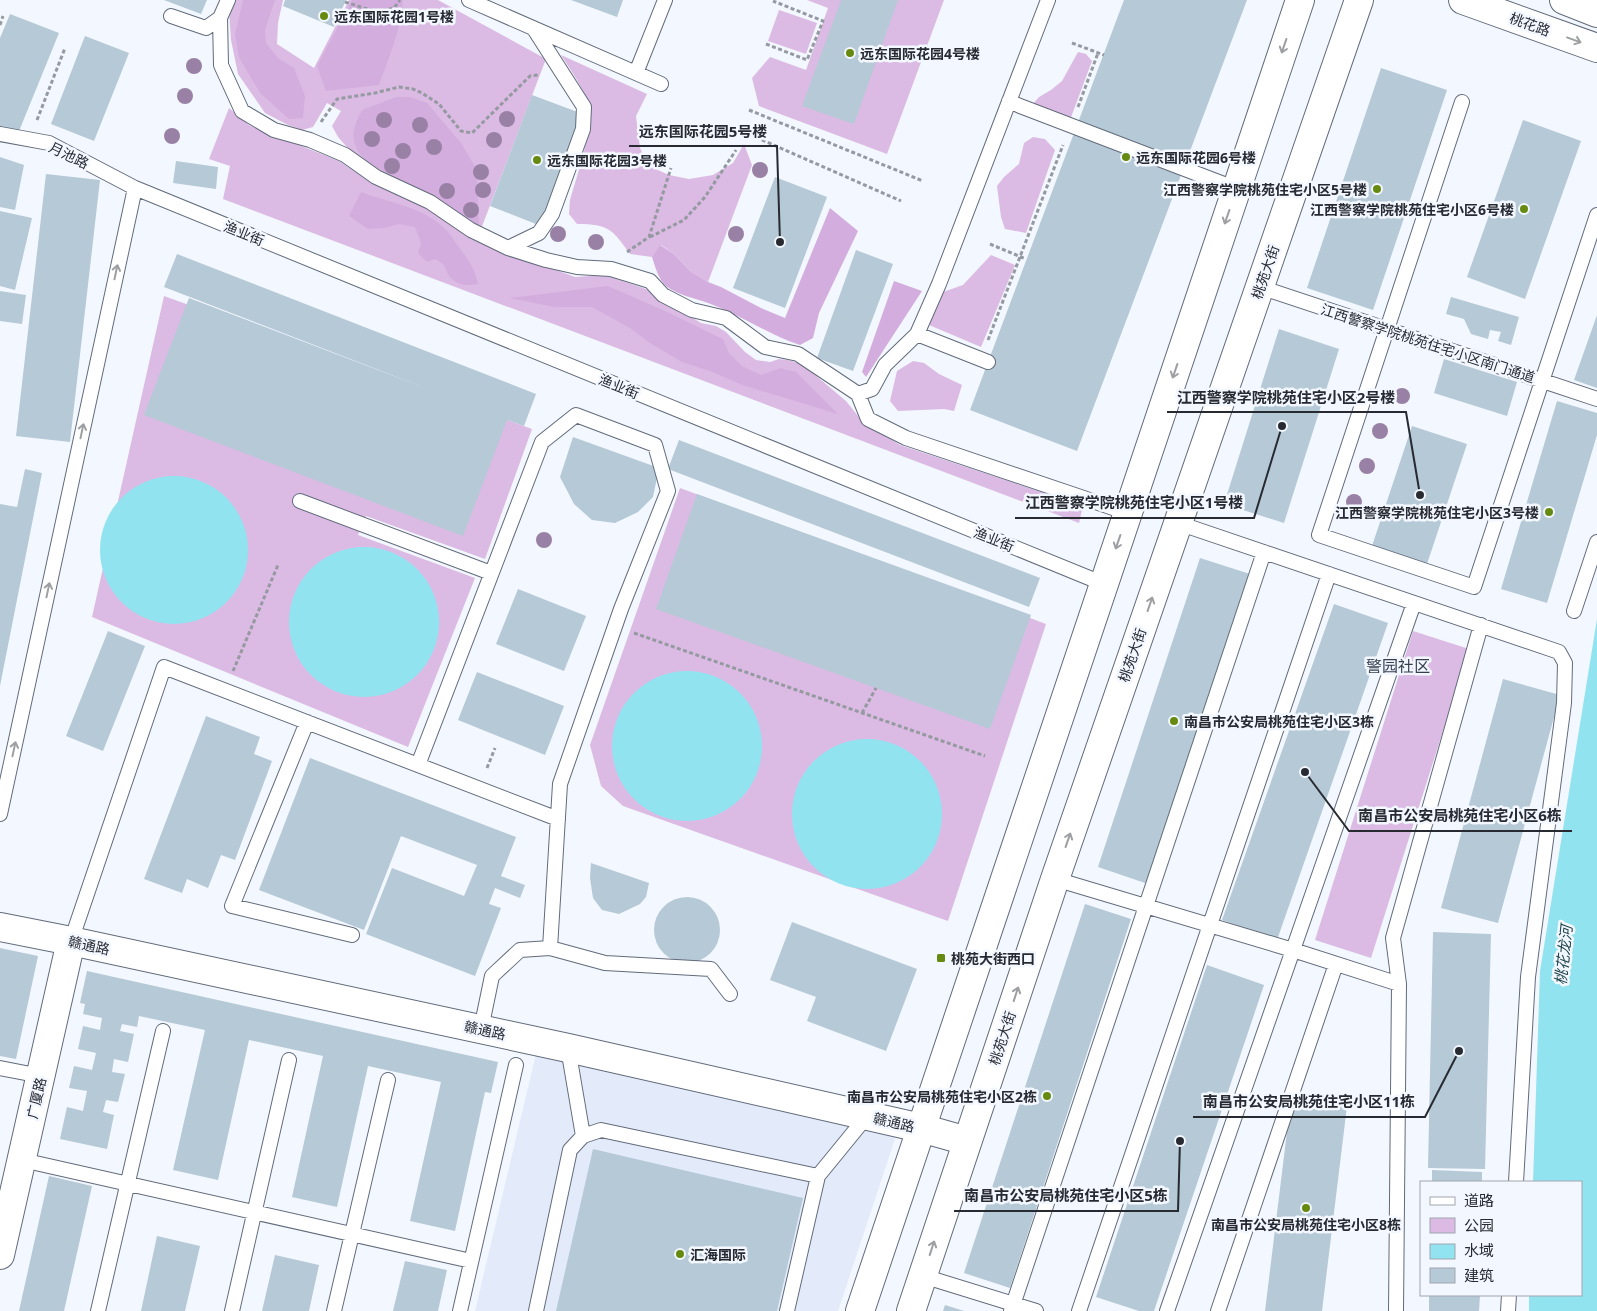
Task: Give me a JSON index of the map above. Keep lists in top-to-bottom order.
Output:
{
  "streets": {
    "main road": [
      "桃花路",
      "桃苑大街",
      "赣通路",
      "广厦路"
    ],
    "lane": ["月池路", "渔业街", "江西警察学院桃苑住宅小区南门通道"]
  },
  "crossings": [
    ["月池路", "渔业街"],
    ["桃苑大街", "江西警察学院桃苑住宅小区南门通道"],
    ["桃苑大街", "赣通路"],
    ["赣通路", "广厦路"]
  ],
  "one_way": ["桃花路"],
  "districts": ["警园社区"],
  "water": ["桃花龙河"],
  "places": {
    "other": [
      "远东国际花园1号楼",
      "远东国际花园4号楼",
      "远东国际花园6号楼",
      "远东国际花园3号楼",
      "江西警察学院桃苑住宅小区5号楼",
      "江西警察学院桃苑住宅小区6号楼",
      "远东国际花园5号楼",
      "江西警察学院桃苑住宅小区1号楼",
      "江西警察学院桃苑住宅小区2号楼",
      "江西警察学院桃苑住宅小区3号楼",
      "南昌市公安局桃苑住宅小区3栋",
      "南昌市公安局桃苑住宅小区6栋",
      "南昌市公安局桃苑住宅小区11栋",
      "南昌市公安局桃苑住宅小区2栋",
      "南昌市公安局桃苑住宅小区5栋",
      "南昌市公安局桃苑住宅小区8栋",
      "汇海国际"
    ],
    "transit": ["桃苑大街西口"]
  },
  "legend": [
    "道路",
    "公园",
    "水域",
    "建筑"
  ]
}
